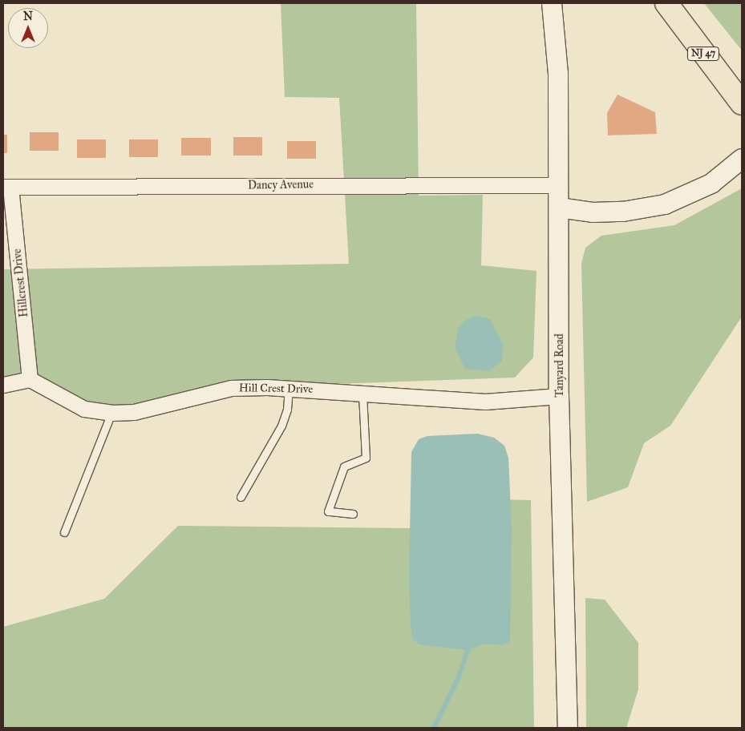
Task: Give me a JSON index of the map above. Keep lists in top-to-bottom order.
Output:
{
  "streets": {
    "main road": ["NJ 47"],
    "street": [
      "Dancy Avenue",
      "Hillcrest Drive",
      "Tanyard Road",
      "Hill Crest Drive"
    ]
  },
  "crossings": [
    ["Dancy Avenue", "Hillcrest Drive"],
    ["Dancy Avenue", "Tanyard Road"],
    ["Hillcrest Drive", "Hill Crest Drive"],
    ["Tanyard Road", "Hill Crest Drive"]
  ],
  "north": "top"
}
